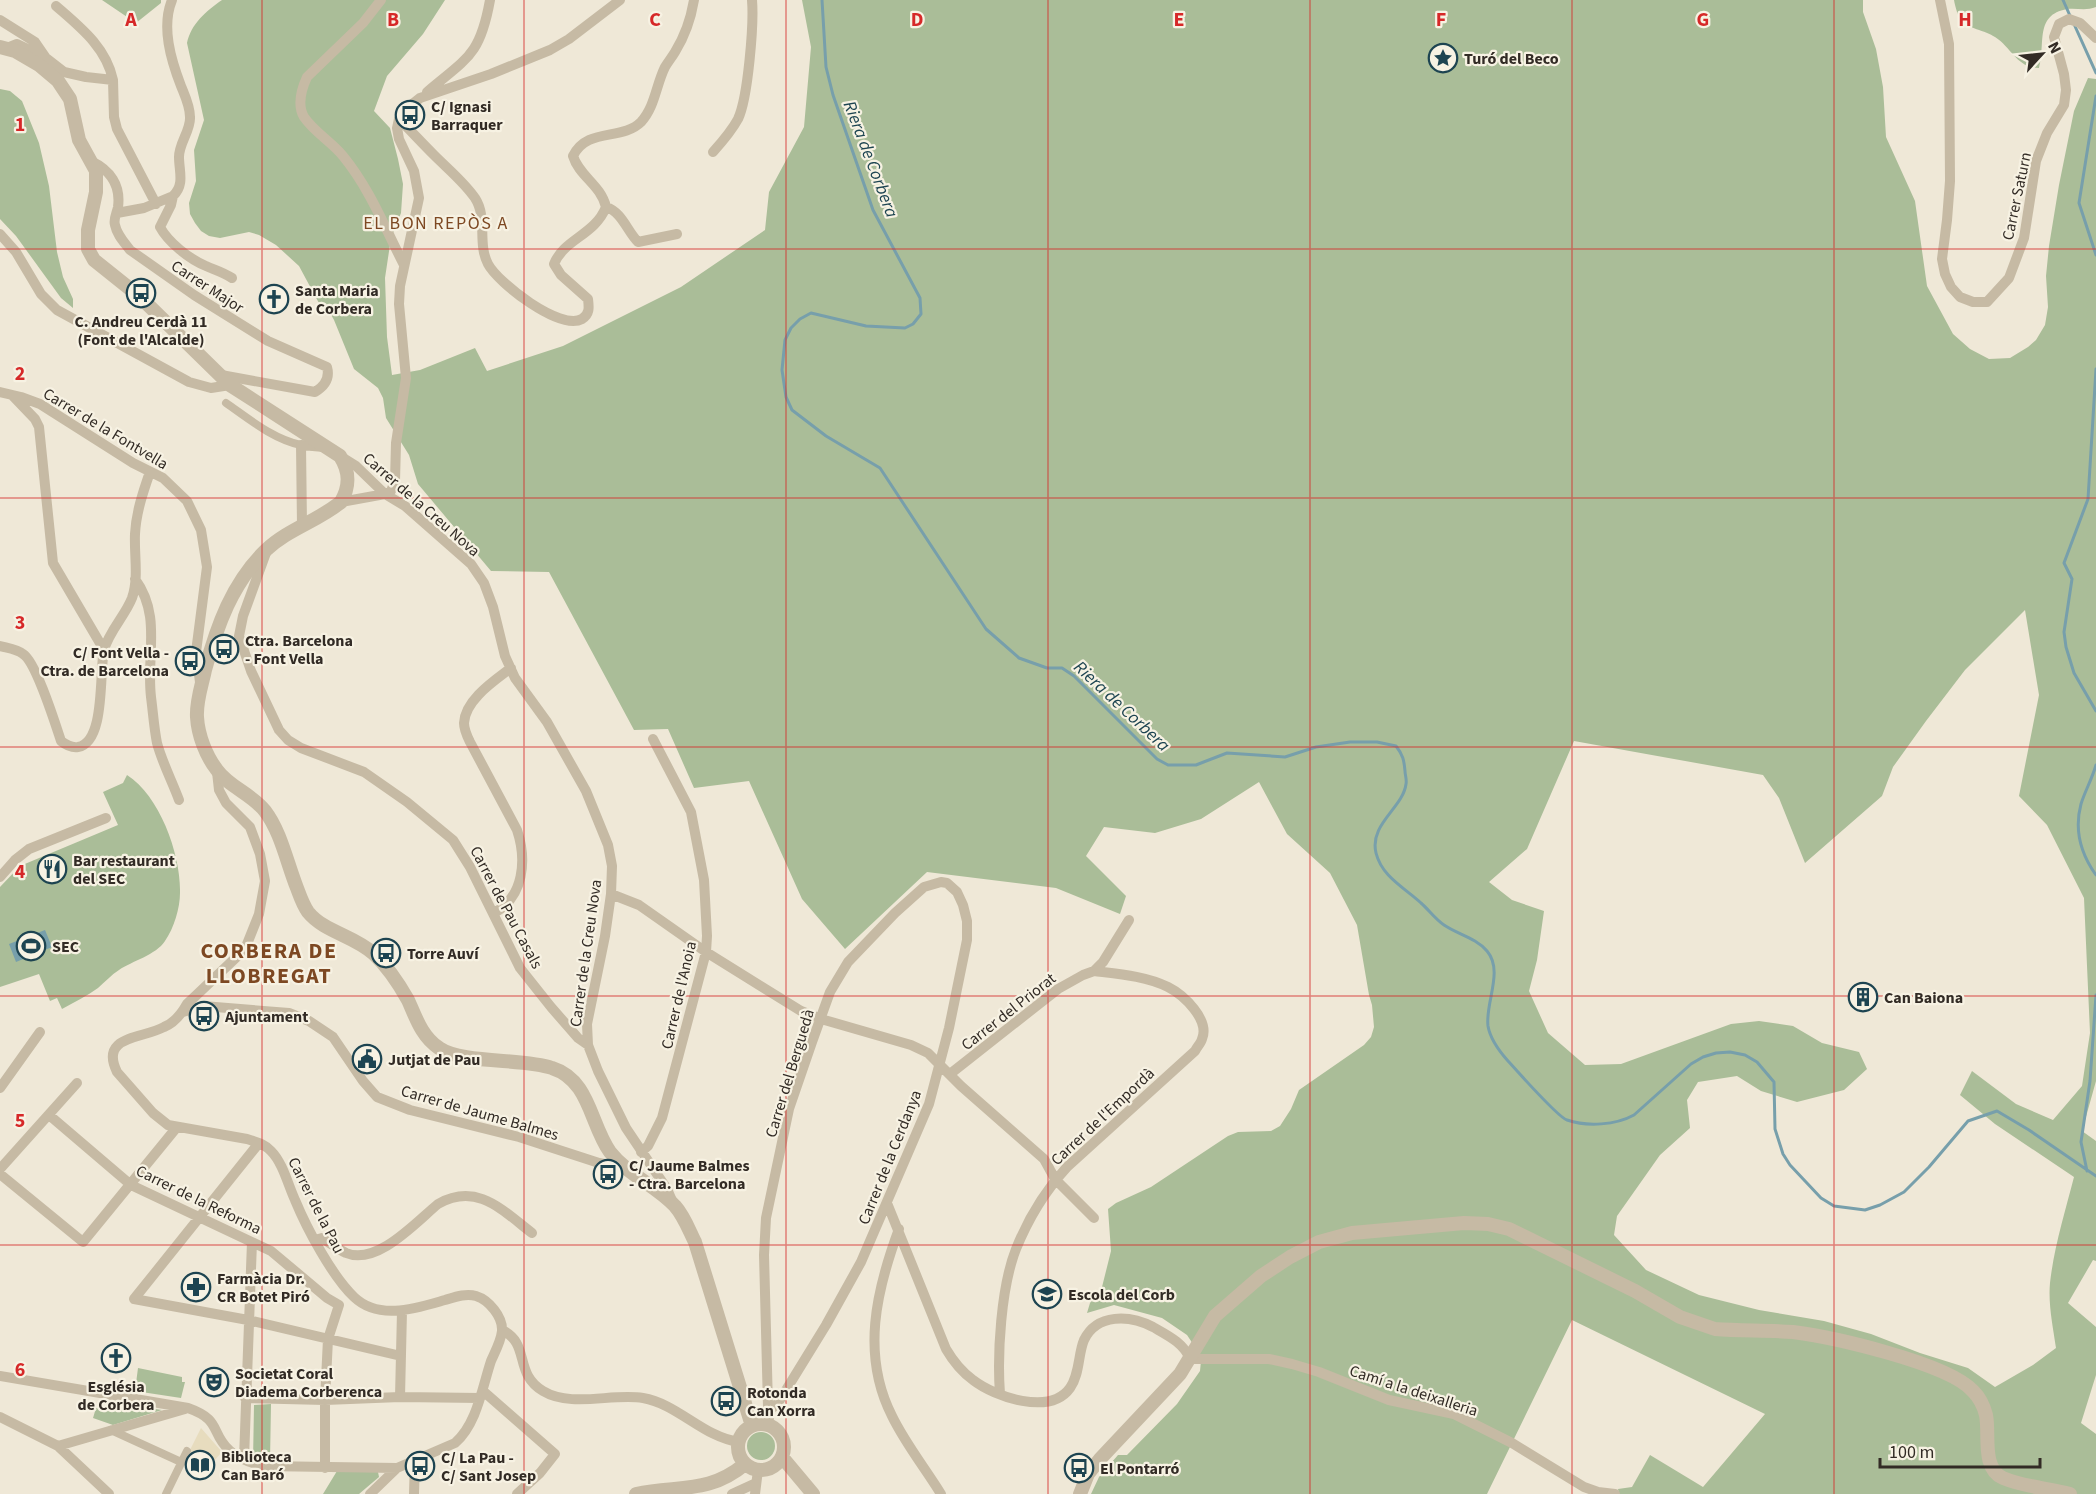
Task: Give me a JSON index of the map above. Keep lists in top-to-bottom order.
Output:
{
  "streets": {
    "street": [
      "Carrer Saturn",
      "Carrer Major",
      "Carrer de la Fontvella",
      "Carrer de la Creu Nova",
      "Carrer de Pau Casals",
      "Carrer de l'Anoia",
      "Carrer del Priorat",
      "Carrer del Berguedà",
      "Carrer de Jaume Balmes",
      "Carrer de l'Empordà",
      "Carrer de la Cerdanya",
      "Carrer de la Reforma",
      "Carrer de la Pau",
      "Camí a la deixalleria"
    ]
  },
  "crossings": [
    ["Carrer de la Creu Nova", "Carrer de Pau Casals"],
    ["Carrer de la Creu Nova", "Carrer de l'Anoia"],
    ["Carrer del Priorat", "Carrer de l'Empordà"],
    ["Carrer del Berguedà", "Carrer de la Cerdanya"]
  ],
  "districts": ["EL BON REPÒS A", "CORBERA DE LLOBREGAT"],
  "water": ["Riera de Corbera"],
  "places": {
    "place": ["Turó del Beco"],
    "bus stop": [
      "C/ Ignasi Barraquer",
      "C. Andreu Cerdà 11 (Font de l'Alcalde)",
      "Ctra. Barcelona - Font Vella",
      "C/ Font Vella - Ctra. de Barcelona",
      "Torre Auví",
      "Ajuntament",
      "C/ Jaume Balmes - Ctra. Barcelona",
      "Rotonda Can Xorra",
      "C/ La Pau - C/ Sant Josep",
      "El Pontarró"
    ],
    "church": ["Santa Maria de Corbera", "Església de Corbera"],
    "restaurant": ["Bar restaurant del SEC"],
    "sports": ["SEC"],
    "building": ["Can Baiona"],
    "public building": ["Jutjat de Pau"],
    "pharmacy": ["Farmàcia Dr. CR Botet Piró"],
    "school or university": ["Escola del Corb"],
    "theatre": ["Societat Coral Diadema Corberenca"],
    "library": ["Biblioteca Can Baró"]
  },
  "scale_bar": "100 m",
  "north": "top right",
  "grid": {
    "columns": [
      "A",
      "B",
      "C",
      "D",
      "E",
      "F",
      "G",
      "H"
    ],
    "rows": [
      "1",
      "2",
      "3",
      "4",
      "5",
      "6"
    ]
  }
}
